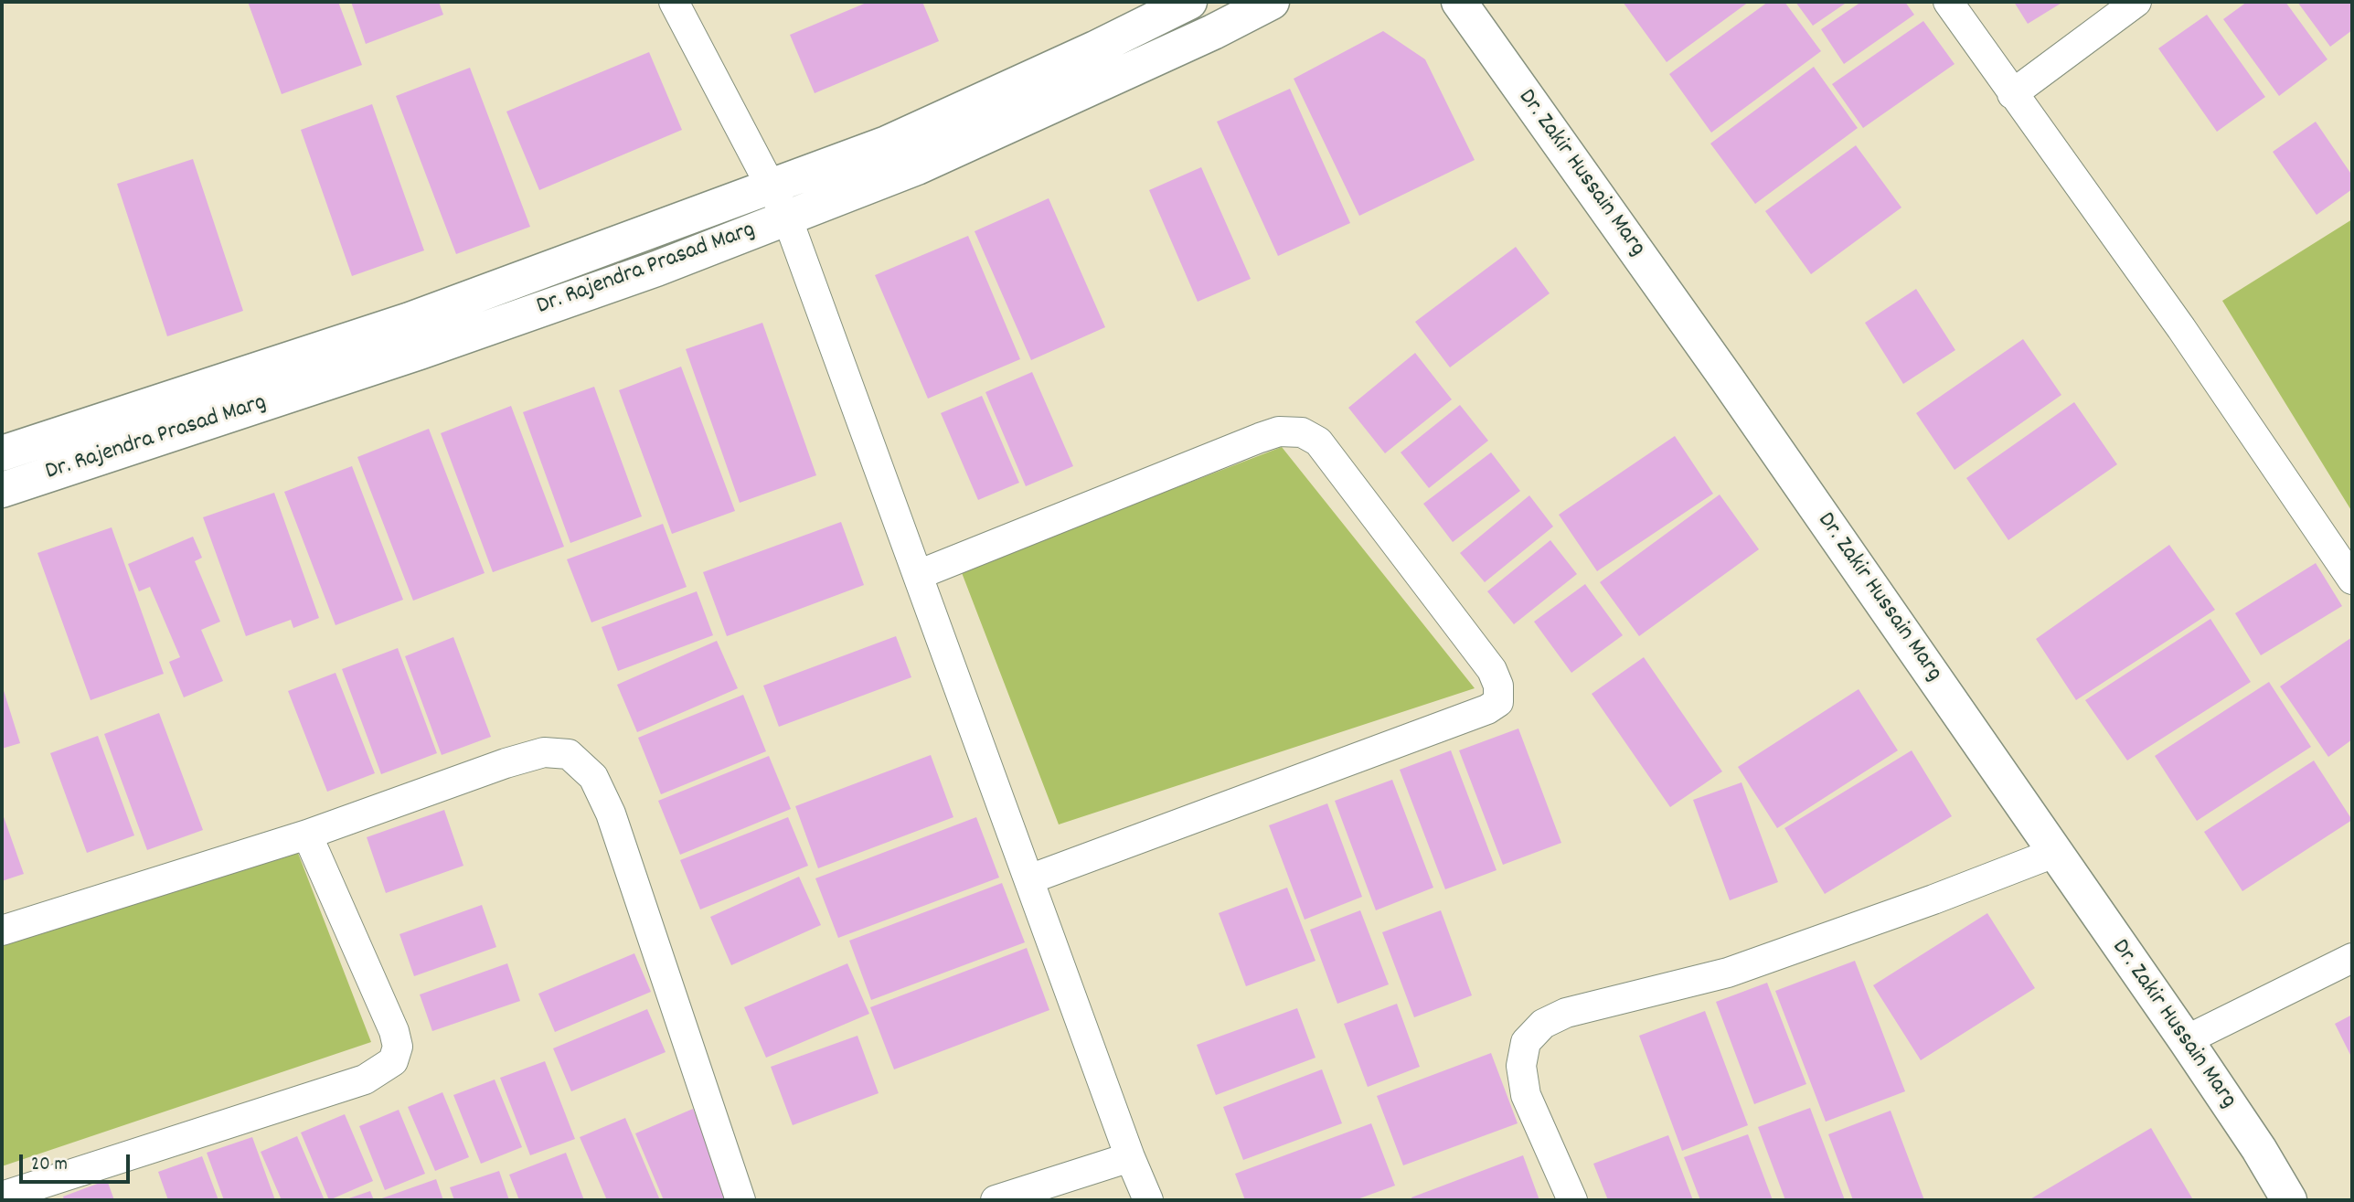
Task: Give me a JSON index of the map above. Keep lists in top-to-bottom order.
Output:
{
  "streets": {
    "main road": ["Dr. Zakir Hussain Marg", "Dr. Rajendra Prasad Marg"]
  },
  "scale_bar": "20 m"
}
